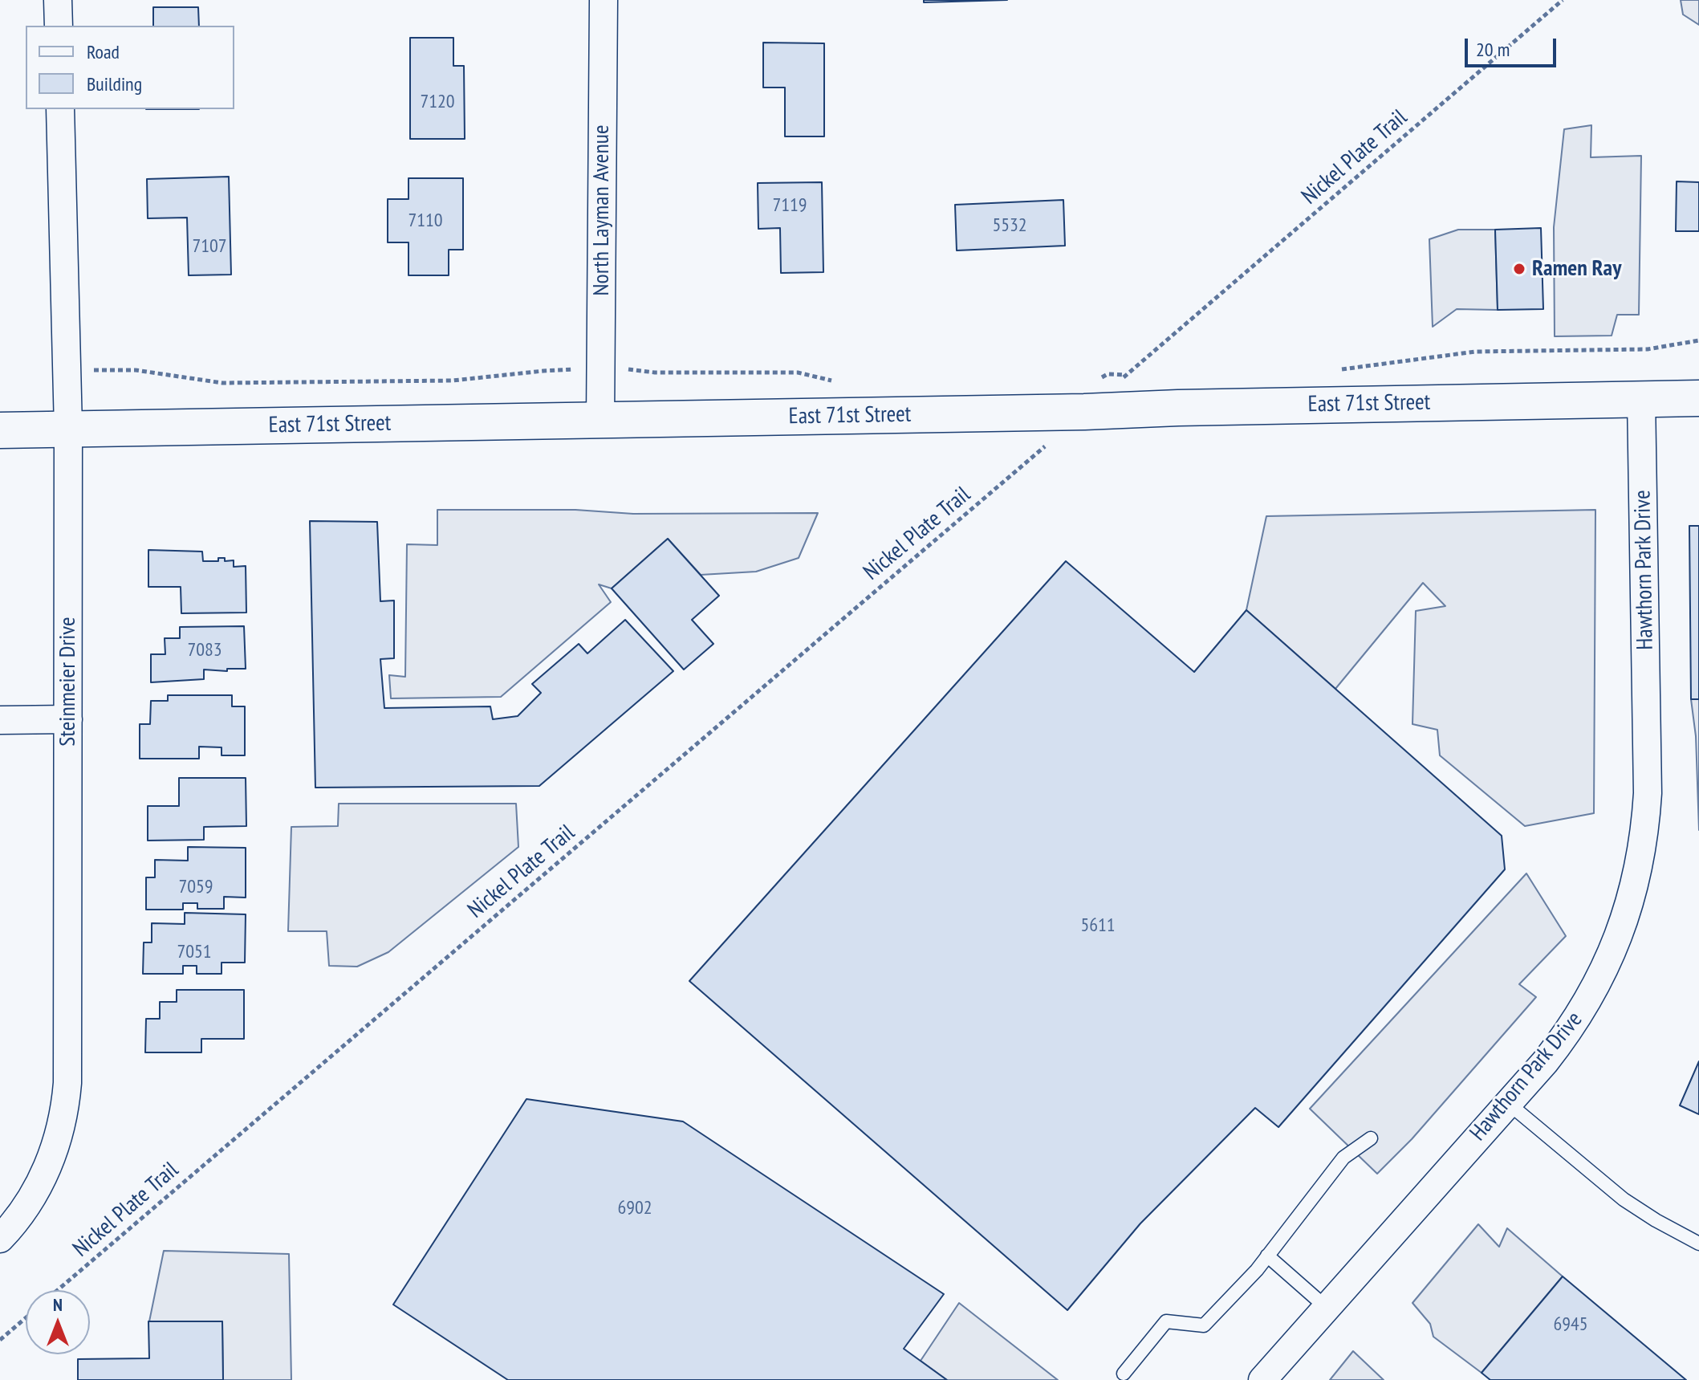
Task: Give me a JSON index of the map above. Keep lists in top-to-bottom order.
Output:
{
  "streets": {
    "main road": ["East 71st Street"],
    "street": ["North Layman Avenue", "Hawthorn Park Drive", "Steinmeier Drive"],
    "path": ["Nickel Plate Trail"]
  },
  "crossings": [
    ["North Layman Avenue", "East 71st Street"],
    ["East 71st Street", "Hawthorn Park Drive"],
    ["East 71st Street", "Steinmeier Drive"]
  ],
  "places": ["Ramen Ray"],
  "house_numbers": [
    "7120",
    "7119",
    "7110",
    "5532",
    "7107",
    "7083",
    "7059",
    "5611",
    "7051",
    "6902",
    "6945"
  ],
  "legend": ["Road", "Building"],
  "scale_bar": "20 m",
  "north": "top"
}
